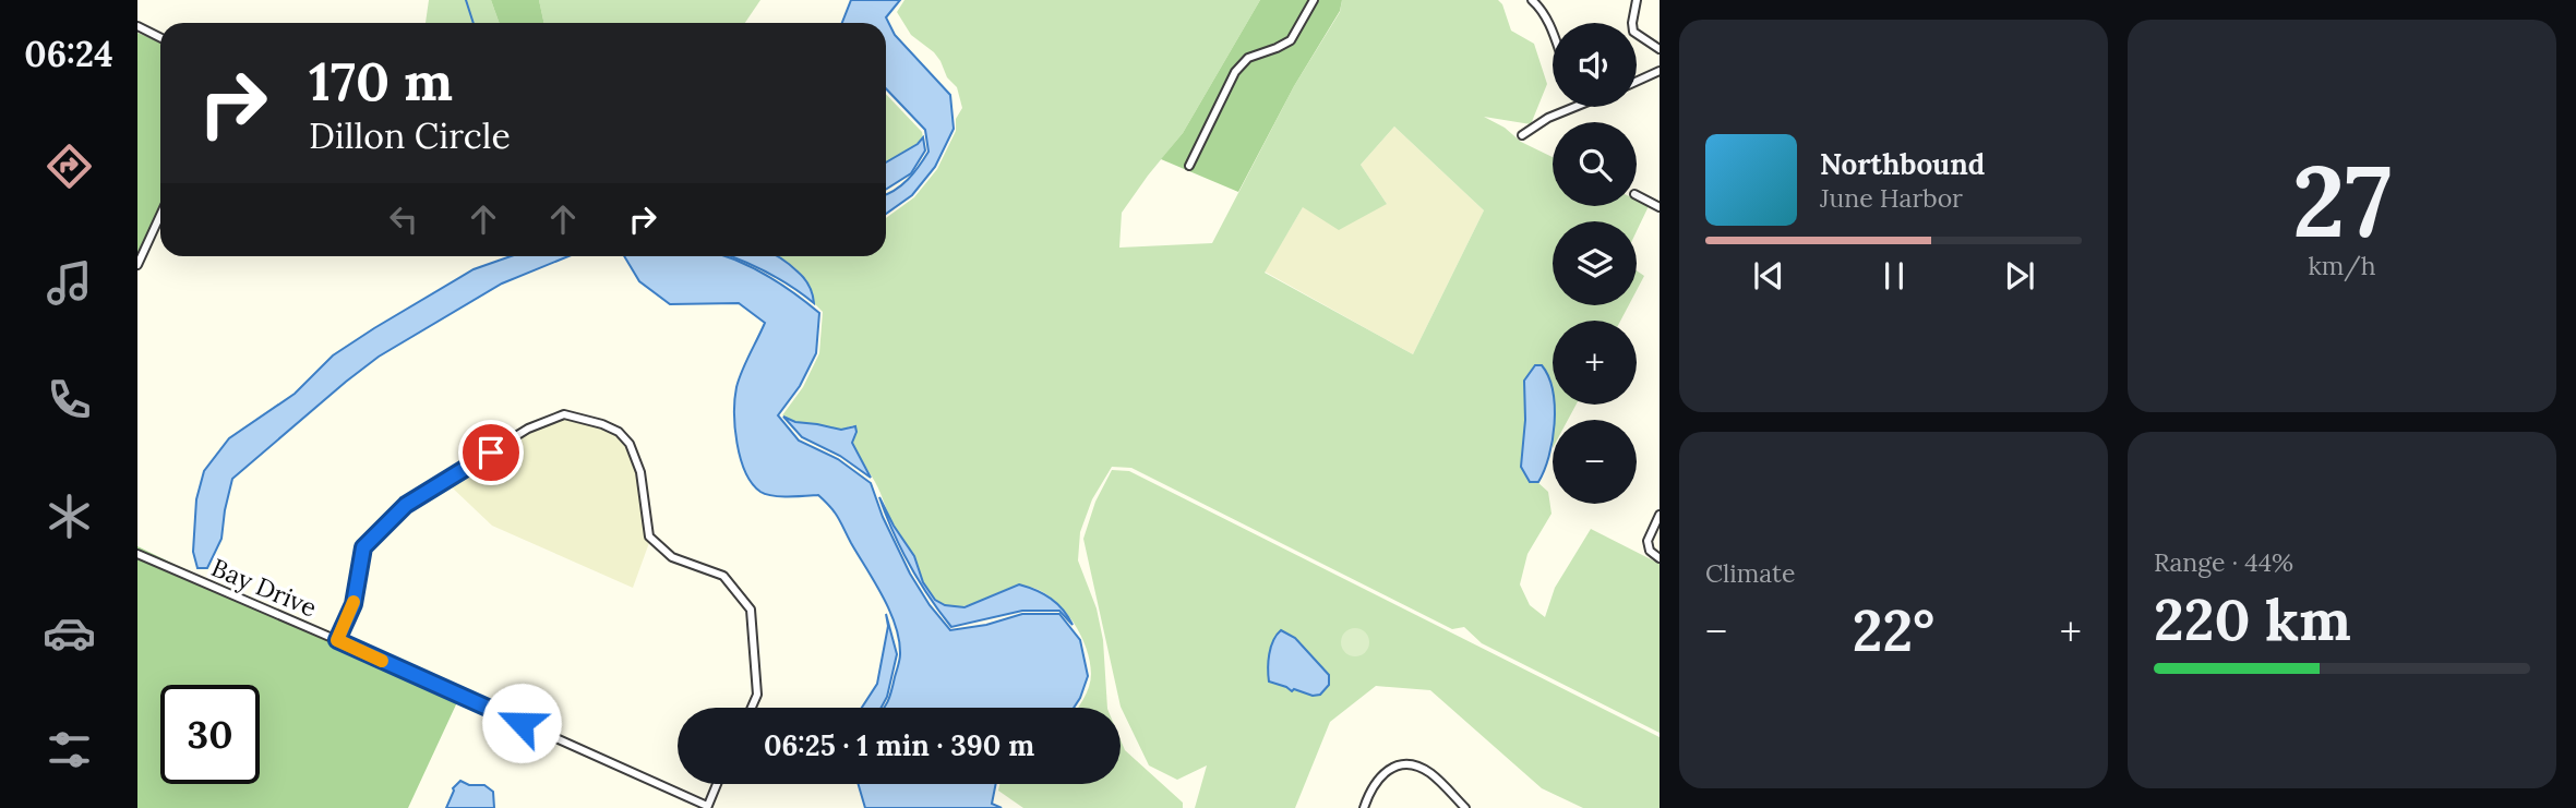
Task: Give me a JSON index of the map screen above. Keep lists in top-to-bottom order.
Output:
{
  "streets": {
    "street": ["Bay Drive"]
  },
  "page": {
    "tabs": "06:24",
    "tile": [
      ["27", "km/h"],
      "Climate",
      ["Range · 44%", "220 km"]
    ],
    "map_buttons": ["+", "−"],
    "turn": ["170 m", "Dillon Circle"],
    "song": ["Northbound", "June Harbor"],
    "heat": ["−", "22°", "+"],
    "limit": "30",
    "trip": "06:25 · 1 min · 390 m"
  }
}
